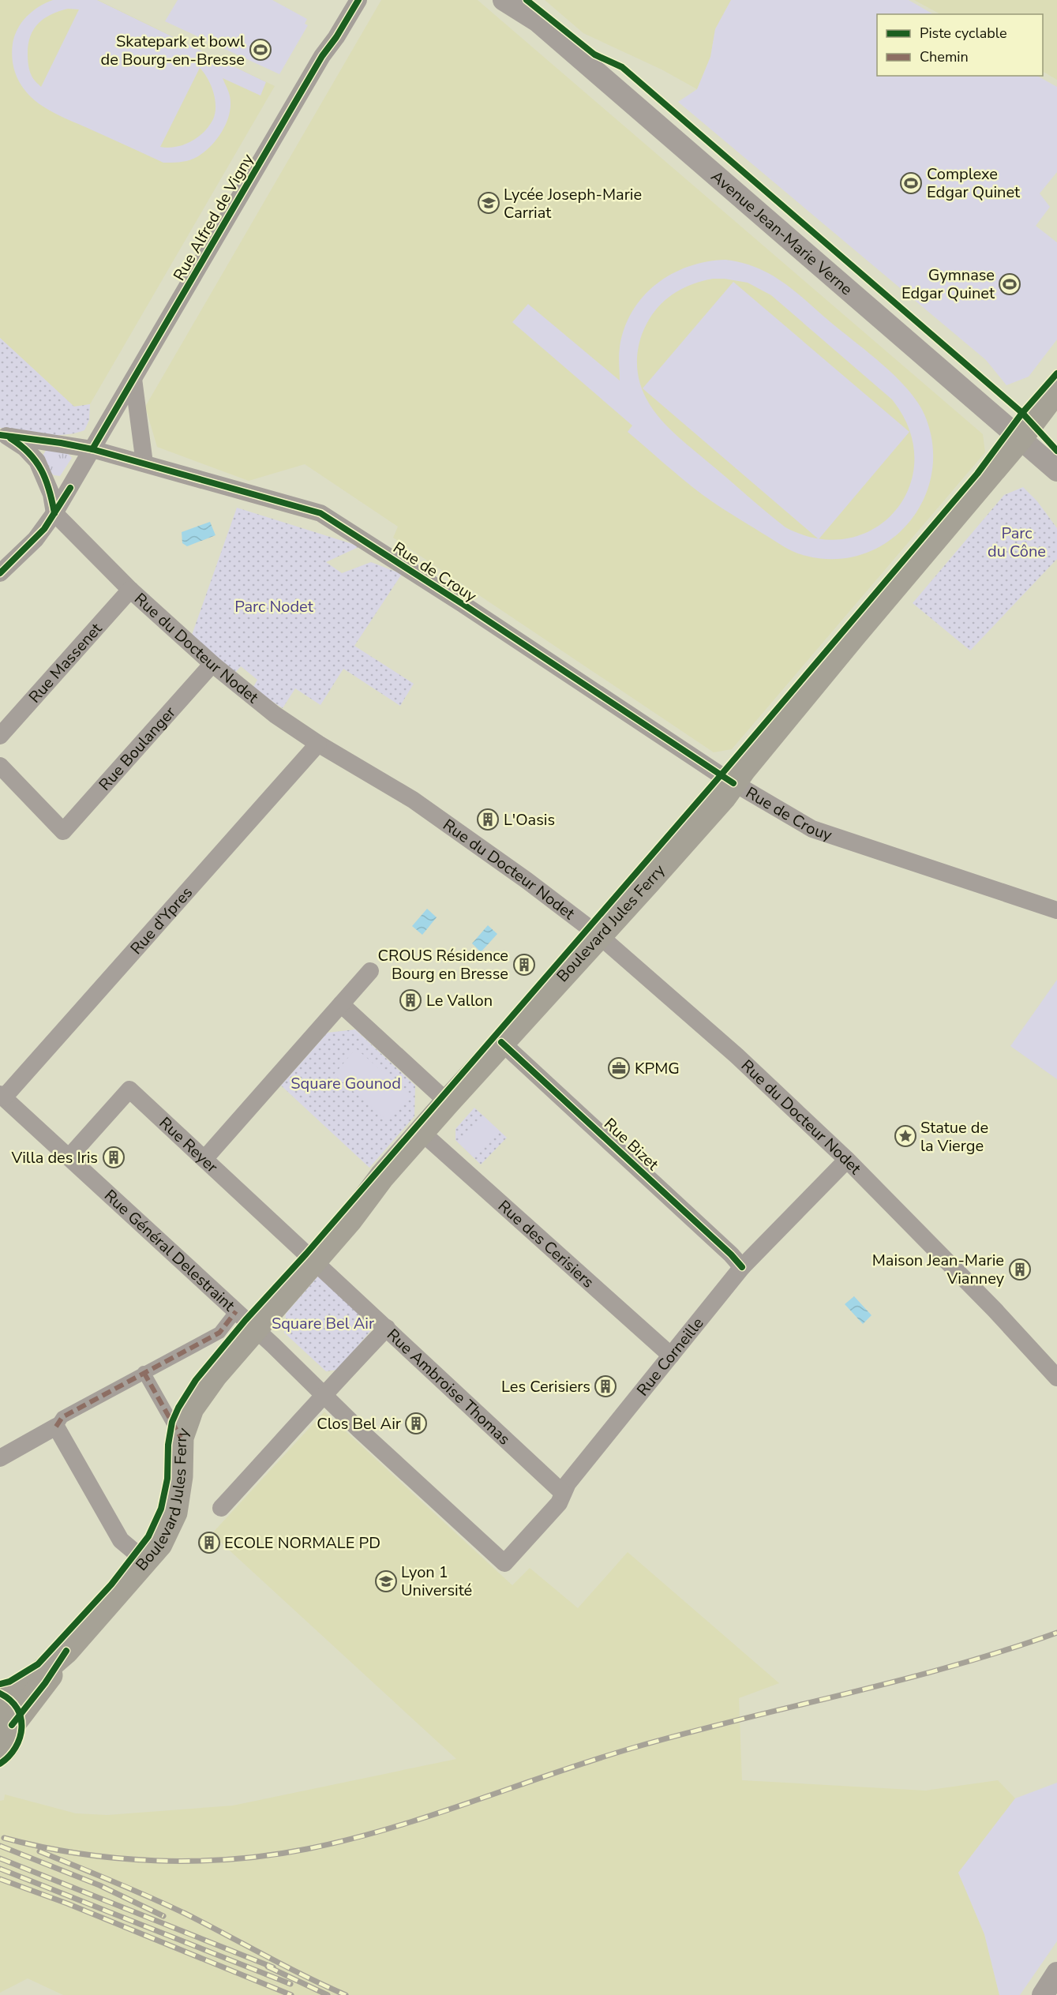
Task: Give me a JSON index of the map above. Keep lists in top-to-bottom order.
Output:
{
  "streets": {
    "main road": ["Boulevard Jules Ferry"],
    "street": [
      "Rue Alfred de Vigny",
      "Avenue Jean-Marie Verne",
      "Rue de Crouy",
      "Rue du Docteur Nodet",
      "Rue Massenet",
      "Rue Boulanger",
      "Rue d'Ypres",
      "Rue Reyer",
      "Rue Bizet",
      "Rue des Cerisiers",
      "Rue Général Delestraint",
      "Rue Corneille",
      "Rue Ambroise Thomas"
    ]
  },
  "crossings": [
    ["Rue Alfred de Vigny", "Rue de Crouy"],
    ["Rue Alfred de Vigny", "Rue du Docteur Nodet"],
    ["Avenue Jean-Marie Verne", "Boulevard Jules Ferry"],
    ["Rue de Crouy", "Boulevard Jules Ferry"],
    ["Rue du Docteur Nodet", "Rue Massenet"],
    ["Rue du Docteur Nodet", "Rue Boulanger"],
    ["Rue du Docteur Nodet", "Rue d'Ypres"],
    ["Rue du Docteur Nodet", "Boulevard Jules Ferry"],
    ["Rue du Docteur Nodet", "Rue Corneille"],
    ["Rue d'Ypres", "Rue Général Delestraint"],
    ["Boulevard Jules Ferry", "Rue Reyer"],
    ["Boulevard Jules Ferry", "Rue Bizet"],
    ["Boulevard Jules Ferry", "Rue des Cerisiers"],
    ["Boulevard Jules Ferry", "Rue Général Delestraint"],
    ["Boulevard Jules Ferry", "Rue Ambroise Thomas"],
    ["Rue Reyer", "Rue Général Delestraint"],
    ["Rue Reyer", "Rue Ambroise Thomas"],
    ["Rue Bizet", "Rue Corneille"],
    ["Rue des Cerisiers", "Rue Corneille"],
    ["Rue Général Delestraint", "Rue Corneille"],
    ["Rue Corneille", "Rue Ambroise Thomas"]
  ],
  "parks": [
    "Parc du Cône",
    "Parc Nodet",
    "Square Gounod",
    "Square Bel Air"
  ],
  "places": {
    "sports": ["Skatepark et bowl de Bourg-en-Bresse", "Complexe Edgar Quinet", "Gymnase Edgar Quinet"],
    "school or university": ["Lycée Joseph-Marie Carriat", "Lyon 1 Université"],
    "building": [
      "L'Oasis",
      "CROUS Résidence Bourg en Bresse",
      "Le Vallon",
      "Villa des Iris",
      "Maison Jean-Marie Vianney",
      "Les Cerisiers",
      "Clos Bel Air",
      "ECOLE NORMALE PD"
    ],
    "office": ["KPMG"],
    "place": ["Statue de la Vierge"]
  },
  "legend": ["Piste cyclable", "Chemin"]
}
